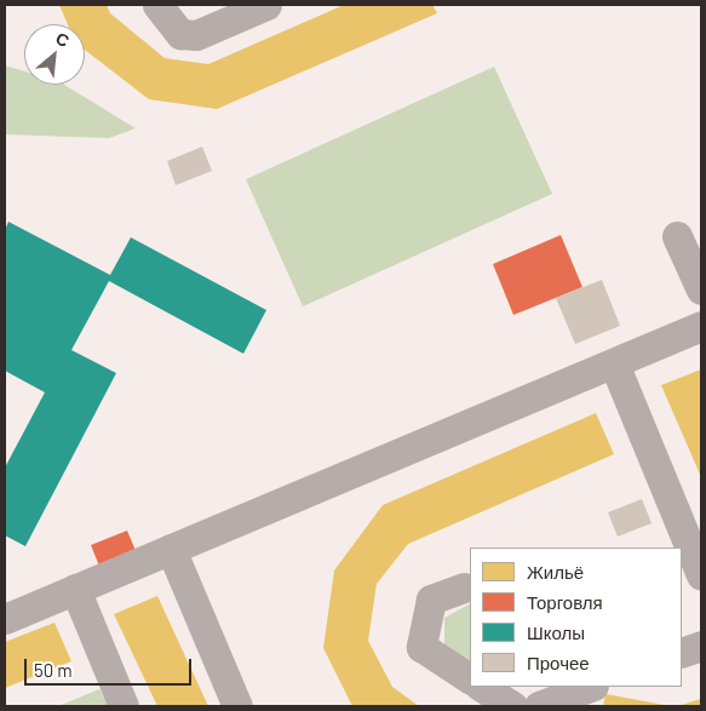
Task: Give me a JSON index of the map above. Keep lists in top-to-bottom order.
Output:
{
  "legend": [
    "Жильё",
    "Торговля",
    "Школы",
    "Прочее"
  ],
  "scale_bar": "50 m",
  "north": "top right"
}
